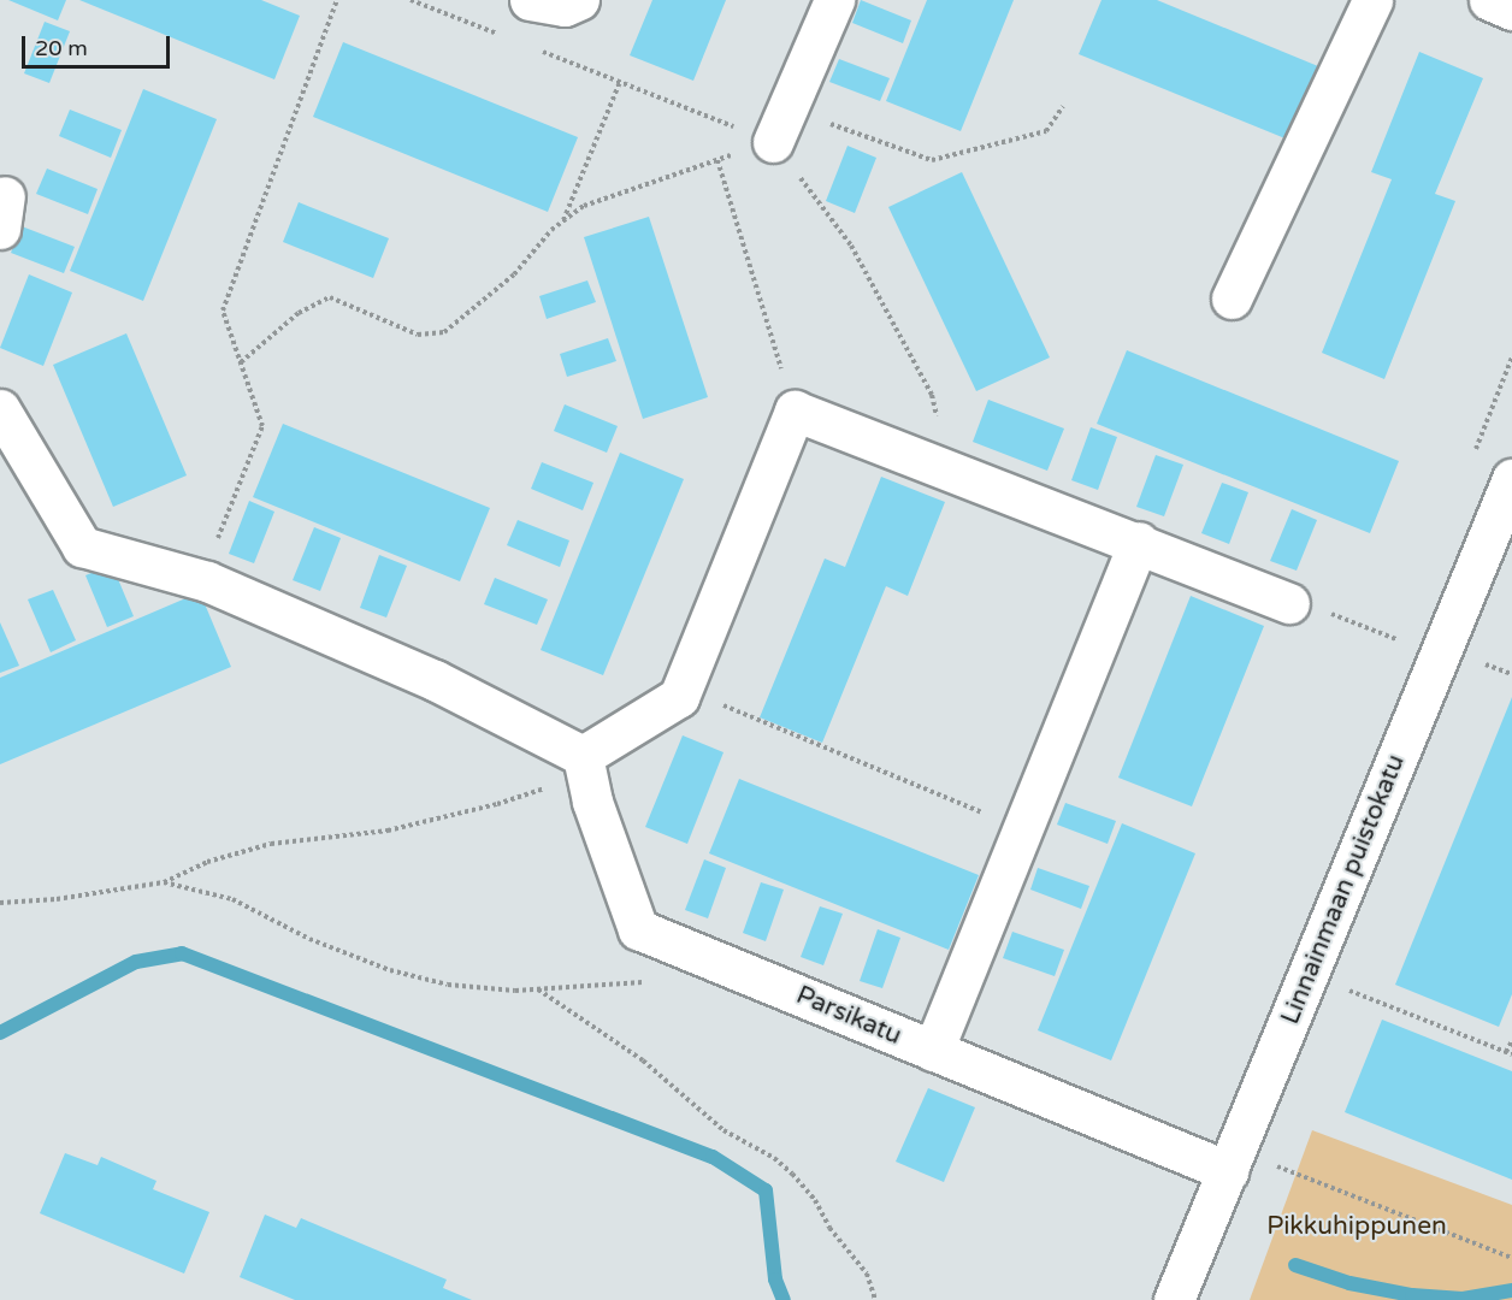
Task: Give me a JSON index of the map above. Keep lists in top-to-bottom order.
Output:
{
  "streets": {
    "street": ["Linnainmaan puistokatu", "Parsikatu"]
  },
  "crossings": [
    ["Linnainmaan puistokatu", "Parsikatu"]
  ],
  "parks": ["Pikkuhippunen"],
  "scale_bar": "20 m"
}
